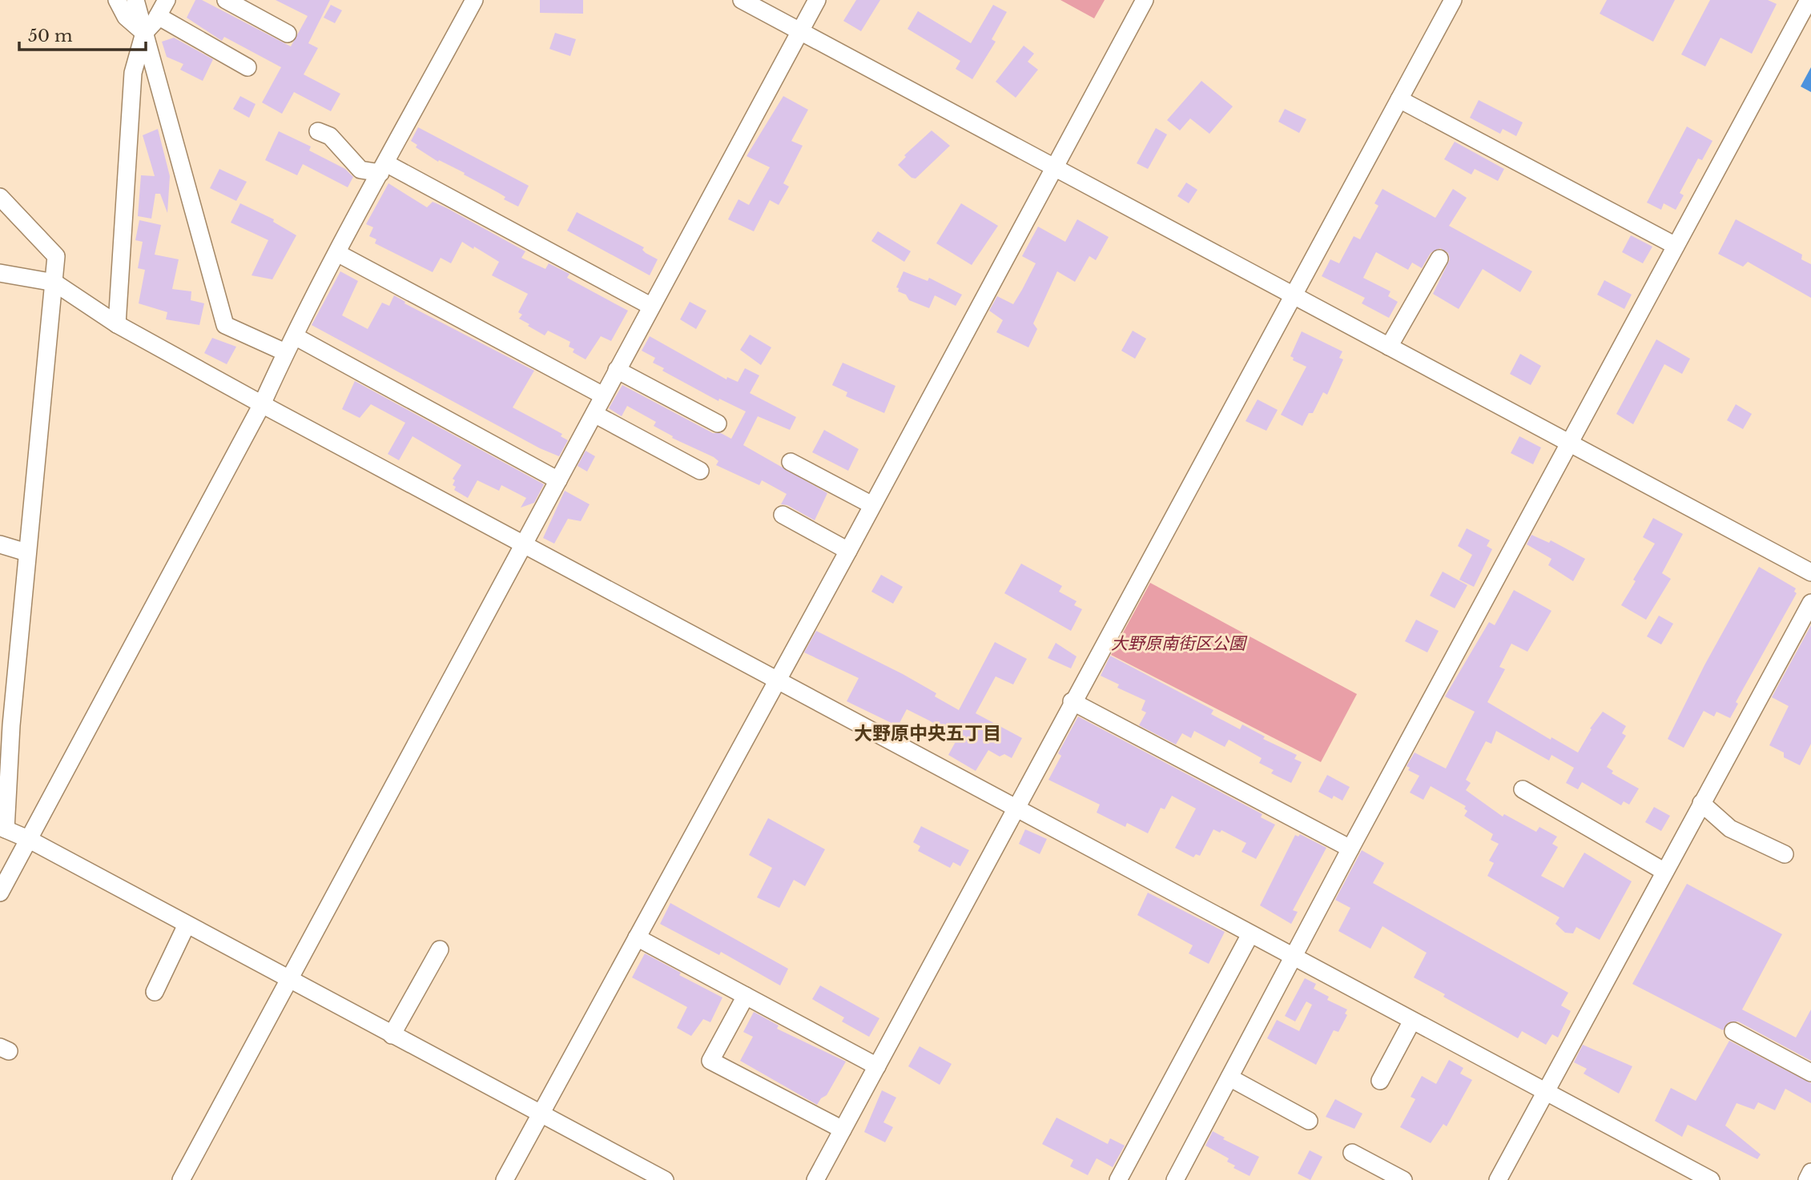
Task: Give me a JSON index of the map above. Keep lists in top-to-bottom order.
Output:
{
  "districts": ["大野原中央五丁目"],
  "parks": ["大野原南街区公園"],
  "scale_bar": "50 m"
}
